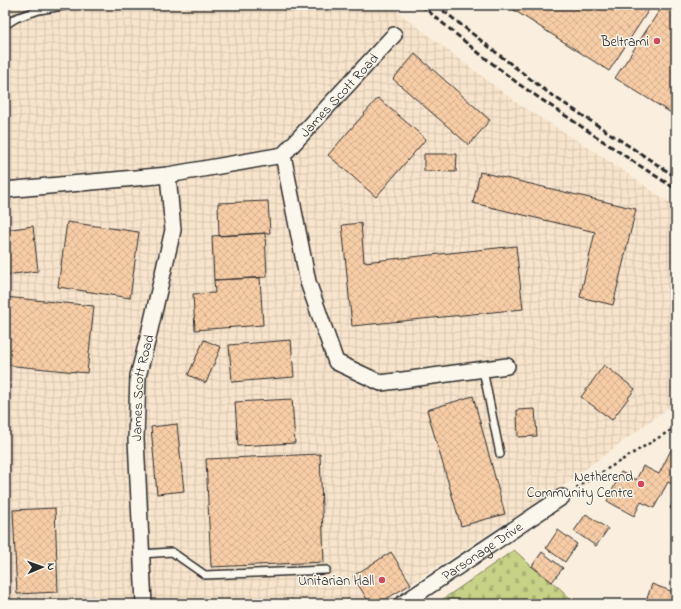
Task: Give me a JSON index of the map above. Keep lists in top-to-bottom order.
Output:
{
  "streets": {
    "street": ["James Scott Road", "Parsonage Drive"]
  },
  "places": ["Beltrami", "Netherend Community Centre", "Unitarian Hall"],
  "north": "right"
}
